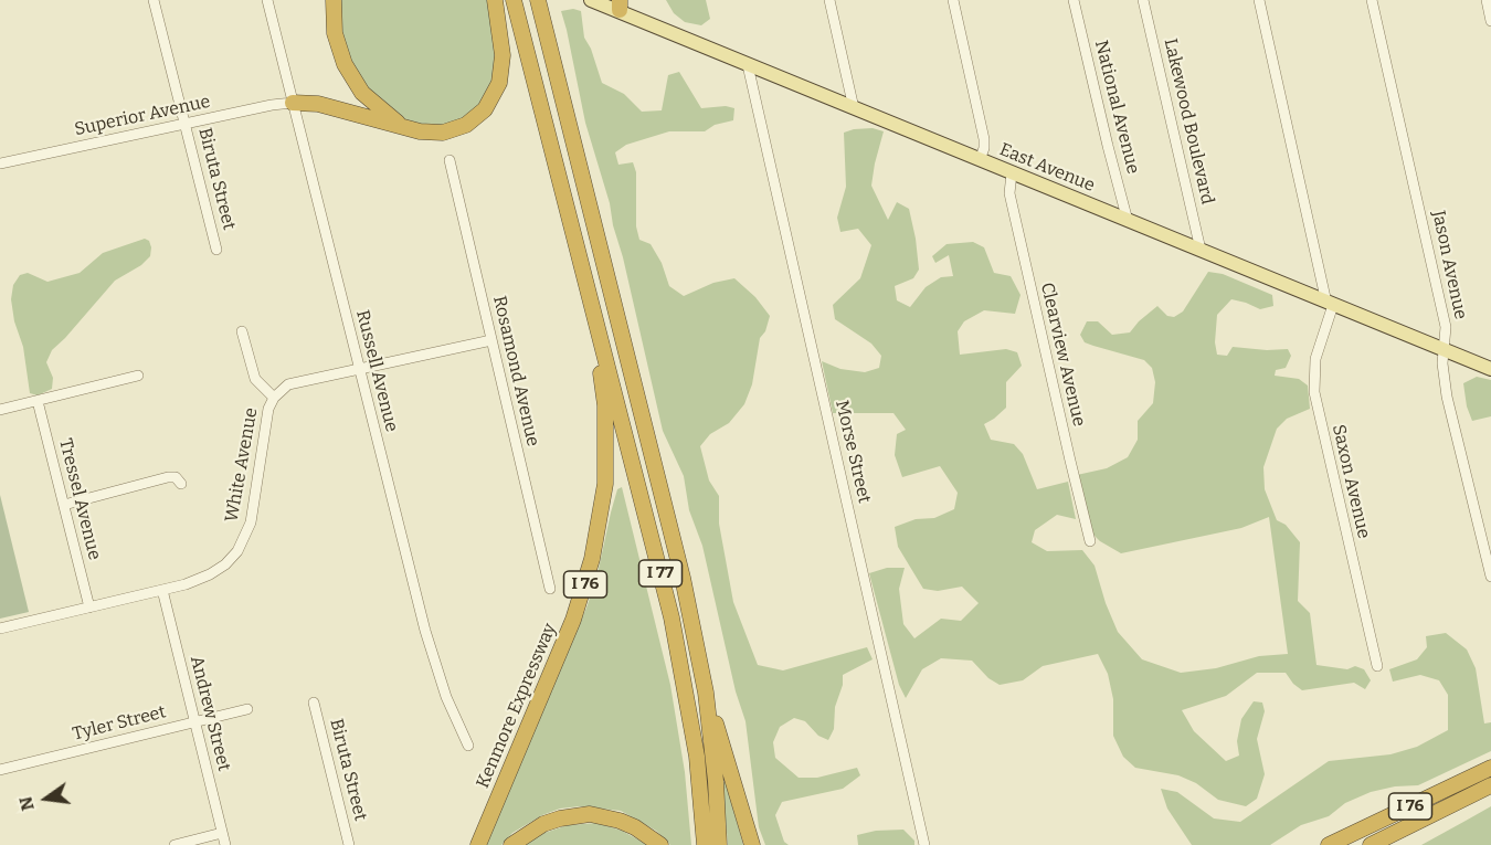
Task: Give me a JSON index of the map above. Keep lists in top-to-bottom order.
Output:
{
  "streets": {
    "highway": ["I 77", "I 76", "Kenmore Expressway"],
    "main road": ["East Avenue"],
    "street": [
      "National Avenue",
      "Superior Avenue",
      "Lakewood Boulevard",
      "Biruta Street",
      "Jason Avenue",
      "Clearview Avenue",
      "Russell Avenue",
      "Rosamond Avenue",
      "Morse Street",
      "White Avenue",
      "Saxon Avenue",
      "Tressel Avenue",
      "Andrew Street",
      "Tyler Street"
    ]
  },
  "crossings": [
    ["National Avenue", "East Avenue"],
    ["Superior Avenue", "Biruta Street"],
    ["Superior Avenue", "Russell Avenue"],
    ["Lakewood Boulevard", "East Avenue"],
    ["East Avenue", "Jason Avenue"],
    ["East Avenue", "Clearview Avenue"],
    ["East Avenue", "Morse Street"],
    ["East Avenue", "Saxon Avenue"],
    ["Russell Avenue", "White Avenue"],
    ["Rosamond Avenue", "White Avenue"],
    ["White Avenue", "Tressel Avenue"],
    ["White Avenue", "Andrew Street"],
    ["I 77", "I 76"],
    ["I 77", "Kenmore Expressway"],
    ["I 76", "Kenmore Expressway"],
    ["Andrew Street", "Tyler Street"]
  ],
  "north": "left"
}
